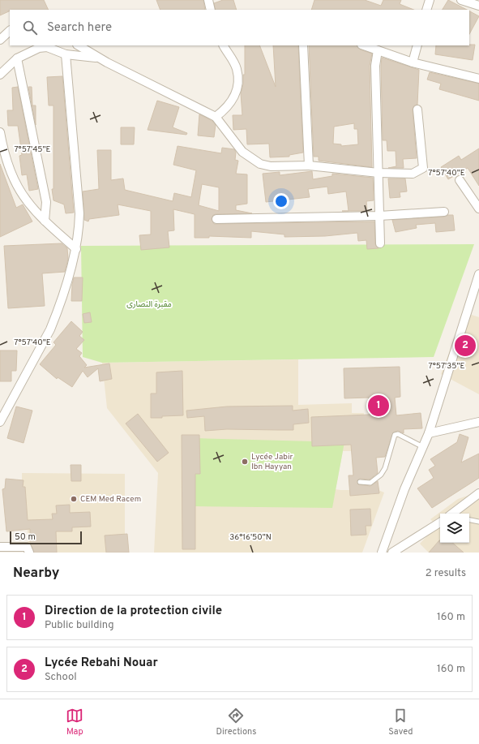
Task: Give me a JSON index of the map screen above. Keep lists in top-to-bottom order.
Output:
{
  "parks": ["مقبرة النصارى"],
  "places": ["Lycée Jabir Ibn Hayyan", "CEM Med Racem"],
  "scale_bar": "50 m",
  "page": {
    "search": "Search here",
    "pins": ["2", "1"],
    "scale": "50 m",
    "heading": ["Nearby", "2 results"],
    "list": [
      {
        "mark": "1",
        "name": "Direction de la protection civile",
        "note": "Public building",
        "value": "160 m"
      },
      {
        "mark": "2",
        "name": "Lycée Rebahi Nouar",
        "note": "School",
        "value": "160 m"
      }
    ],
    "nav": ["Map", "Directions", "Saved"]
  },
  "coordinates": [
    "7°57'45\"E",
    "7°57'40\"E",
    "7°57'35\"E",
    "36°16'50\"N"
  ]
}
